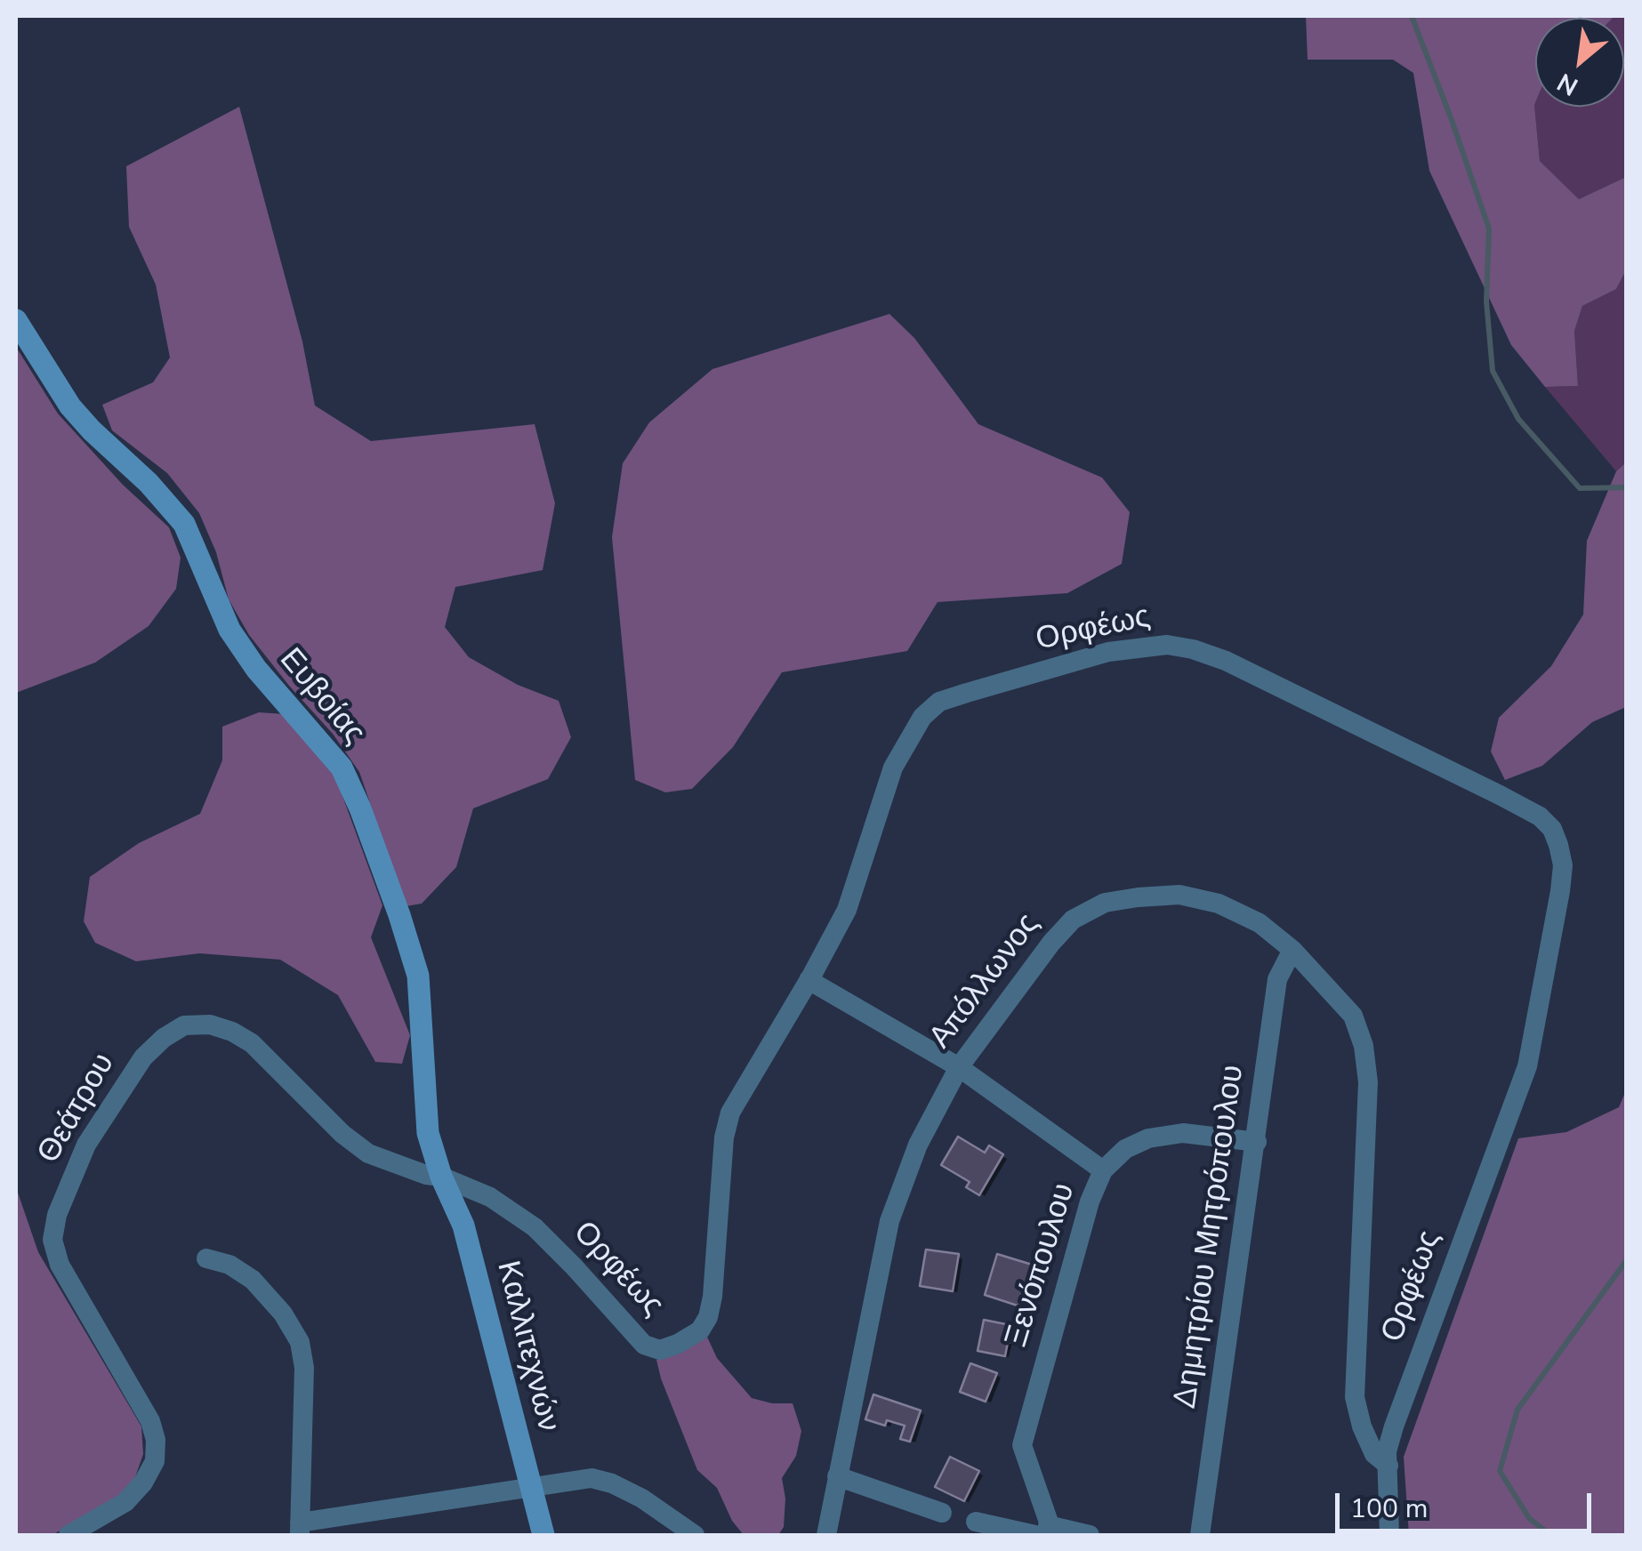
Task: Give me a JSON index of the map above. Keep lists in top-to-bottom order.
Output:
{
  "streets": {
    "street": [
      "Ορφέως",
      "Ευβοίας",
      "Απόλλωνος",
      "Θεάτρου",
      "Δημητρίου Μητρόπουλου",
      "Ξενόπουλου",
      "Καλλιτεχνών"
    ]
  },
  "crossings": [
    ["Ορφέως", "Ευβοίας"],
    ["Ορφέως", "Απόλλωνος"],
    ["Ορφέως", "Θεάτρου"],
    ["Ορφέως", "Καλλιτεχνών"],
    ["Ευβοίας", "Θεάτρου"],
    ["Ευβοίας", "Καλλιτεχνών"],
    ["Απόλλωνος", "Δημητρίου Μητρόπουλου"],
    ["Θεάτρου", "Καλλιτεχνών"],
    ["Δημητρίου Μητρόπουλου", "Ξενόπουλου"]
  ],
  "scale_bar": "100 m",
  "north": "bottom left"
}
